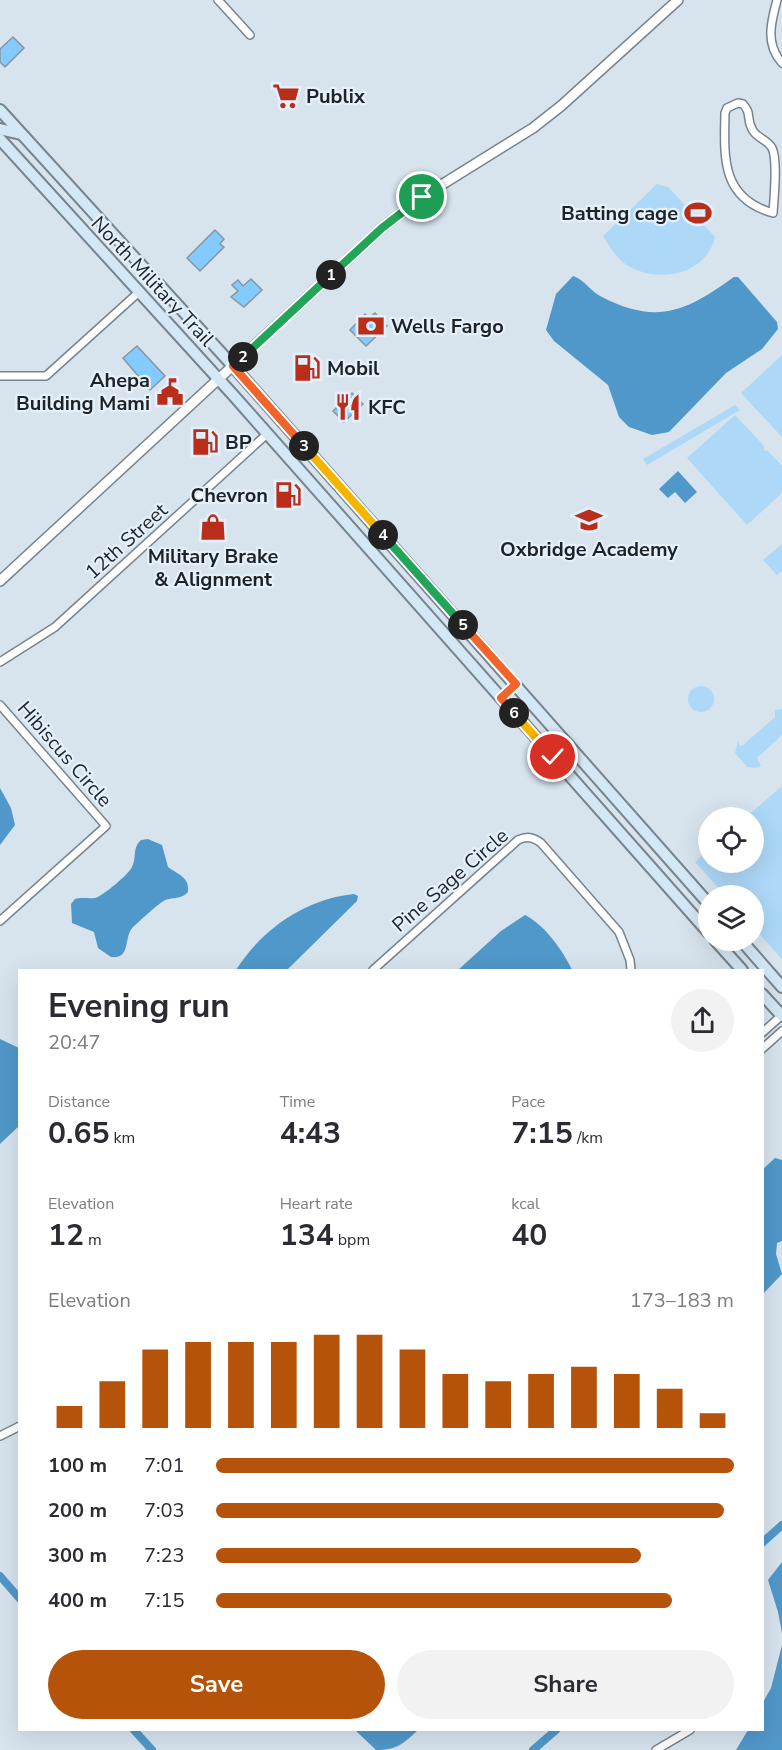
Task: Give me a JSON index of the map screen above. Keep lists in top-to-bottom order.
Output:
{
  "streets": {
    "main road": ["North Military Trail"],
    "street": ["12th Street", "Hibiscus Circle", "Pine Sage Circle"]
  },
  "crossings": [
    ["North Military Trail", "12th Street"]
  ],
  "places": {
    "supermarket": ["Publix"],
    "sports": ["Batting cage"],
    "bank": ["Wells Fargo"],
    "fuel station": ["Mobil", "BP", "Chevron"],
    "public building": ["Ahepa Building Mami"],
    "restaurant": ["KFC"],
    "school or university": ["Oxbridge Academy"],
    "shop": ["Military Brake & Alignment"]
  },
  "page": {
    "pins": [
      "1",
      "2",
      "3",
      "4",
      "5",
      "6"
    ],
    "heading": ["Evening run", "20:47"],
    "stats": [
      ["Distance", "0.65 km"],
      ["Time", "4:43"],
      ["Pace", "7:15 /km"],
      ["Elevation", "12 m"],
      ["Heart rate", "134 bpm"],
      ["kcal", "40"]
    ],
    "chart": ["Elevation", "173–183 m"],
    "list": [
      {
        "name": "100 m",
        "note": "7:01"
      },
      {
        "name": "200 m",
        "note": "7:03"
      },
      {
        "name": "300 m",
        "note": "7:23"
      },
      {
        "name": "400 m",
        "note": "7:15"
      }
    ],
    "buttons": ["Save", "Share"]
  }
}
